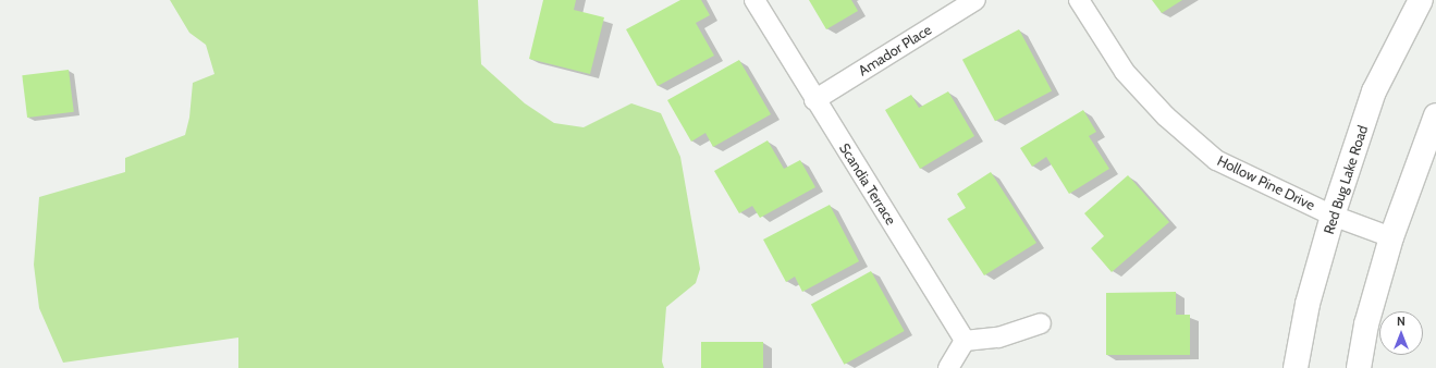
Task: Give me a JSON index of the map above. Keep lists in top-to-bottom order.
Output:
{
  "streets": {
    "main road": ["Red Bug Lake Road"],
    "street": ["Amador Place", "Hollow Pine Drive", "Scandia Terrace"]
  },
  "crossings": [
    ["Amador Place", "Scandia Terrace"],
    ["Red Bug Lake Road", "Hollow Pine Drive"]
  ],
  "north": "top"
}
